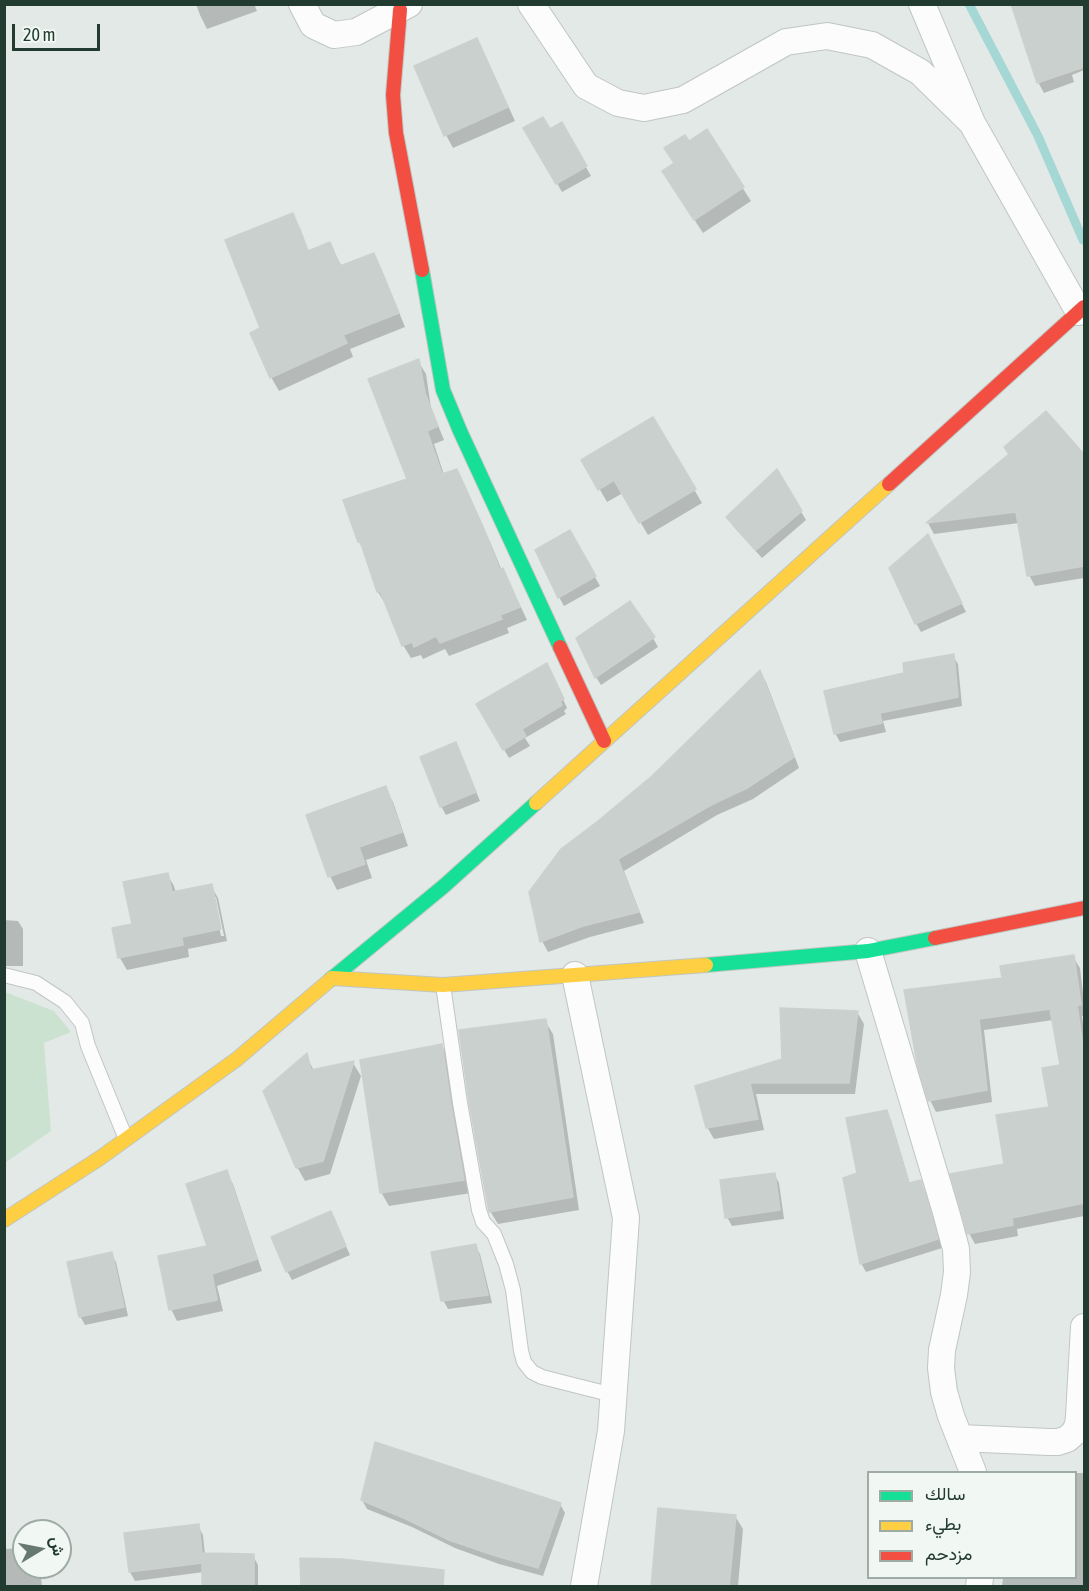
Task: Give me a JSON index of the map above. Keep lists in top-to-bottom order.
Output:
{
  "legend": ["سالك", "بطيء", "مزدحم"],
  "scale_bar": "20 m",
  "north": "right"
}
